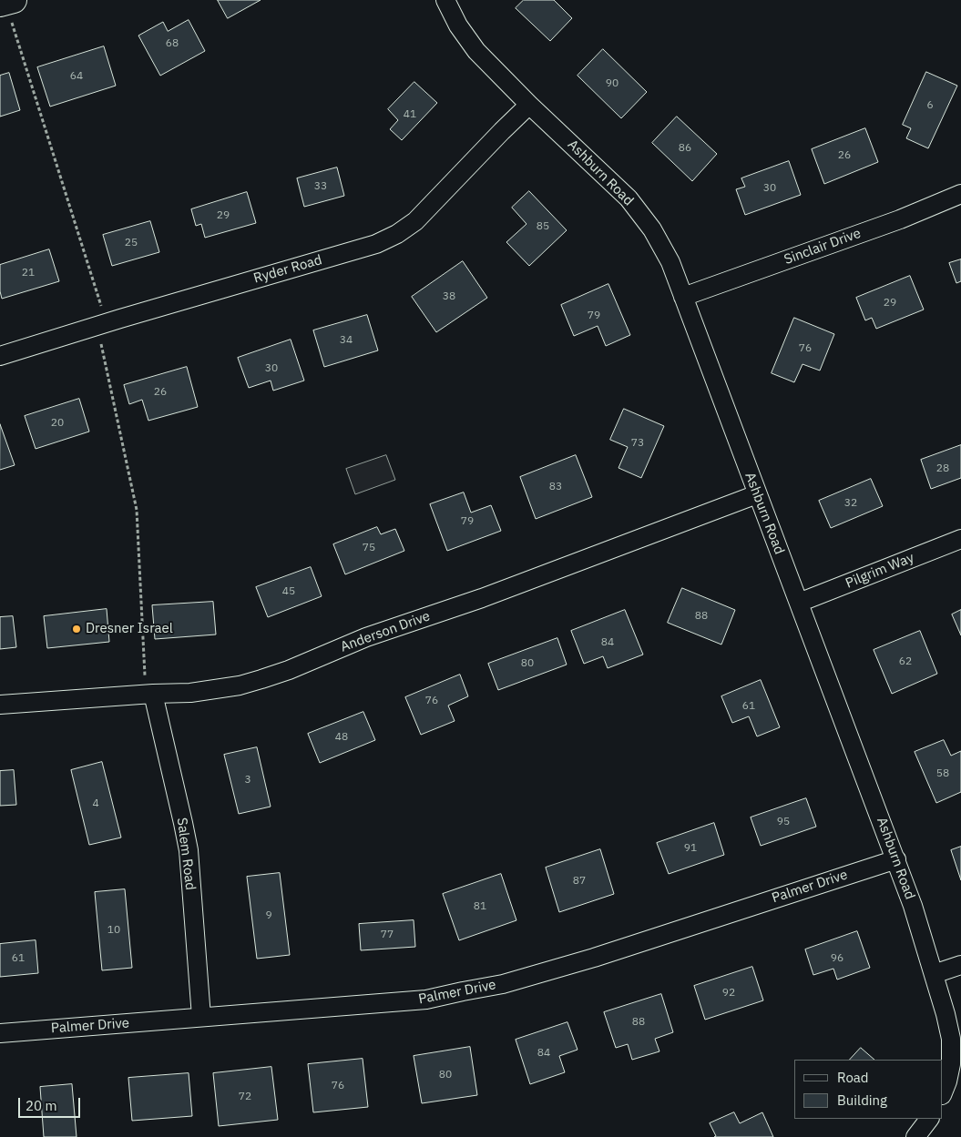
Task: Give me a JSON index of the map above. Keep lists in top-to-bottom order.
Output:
{
  "streets": {
    "street": [
      "Ashburn Road",
      "Sinclair Drive",
      "Ryder Road",
      "Pilgrim Way",
      "Anderson Drive",
      "Salem Road",
      "Palmer Drive"
    ]
  },
  "crossings": [
    ["Ashburn Road", "Sinclair Drive"],
    ["Ashburn Road", "Ryder Road"],
    ["Ashburn Road", "Pilgrim Way"],
    ["Ashburn Road", "Anderson Drive"],
    ["Ashburn Road", "Palmer Drive"],
    ["Anderson Drive", "Salem Road"],
    ["Salem Road", "Palmer Drive"]
  ],
  "places": ["Dresner Israel"],
  "house_numbers": [
    "68",
    "64",
    "90",
    "6",
    "41",
    "86",
    "26",
    "33",
    "30",
    "29",
    "85",
    "25",
    "21",
    "38",
    "29",
    "79",
    "34",
    "76",
    "30",
    "26",
    "20",
    "73",
    "28",
    "83",
    "32",
    "79",
    "75",
    "45",
    "88",
    "84",
    "62",
    "80",
    "76",
    "61",
    "48",
    "58",
    "3",
    "4",
    "95",
    "91",
    "87",
    "81",
    "9",
    "10",
    "77",
    "61",
    "96",
    "92",
    "88",
    "84",
    "80",
    "76",
    "72"
  ],
  "legend": ["Road", "Building"],
  "scale_bar": "20 m"
}
